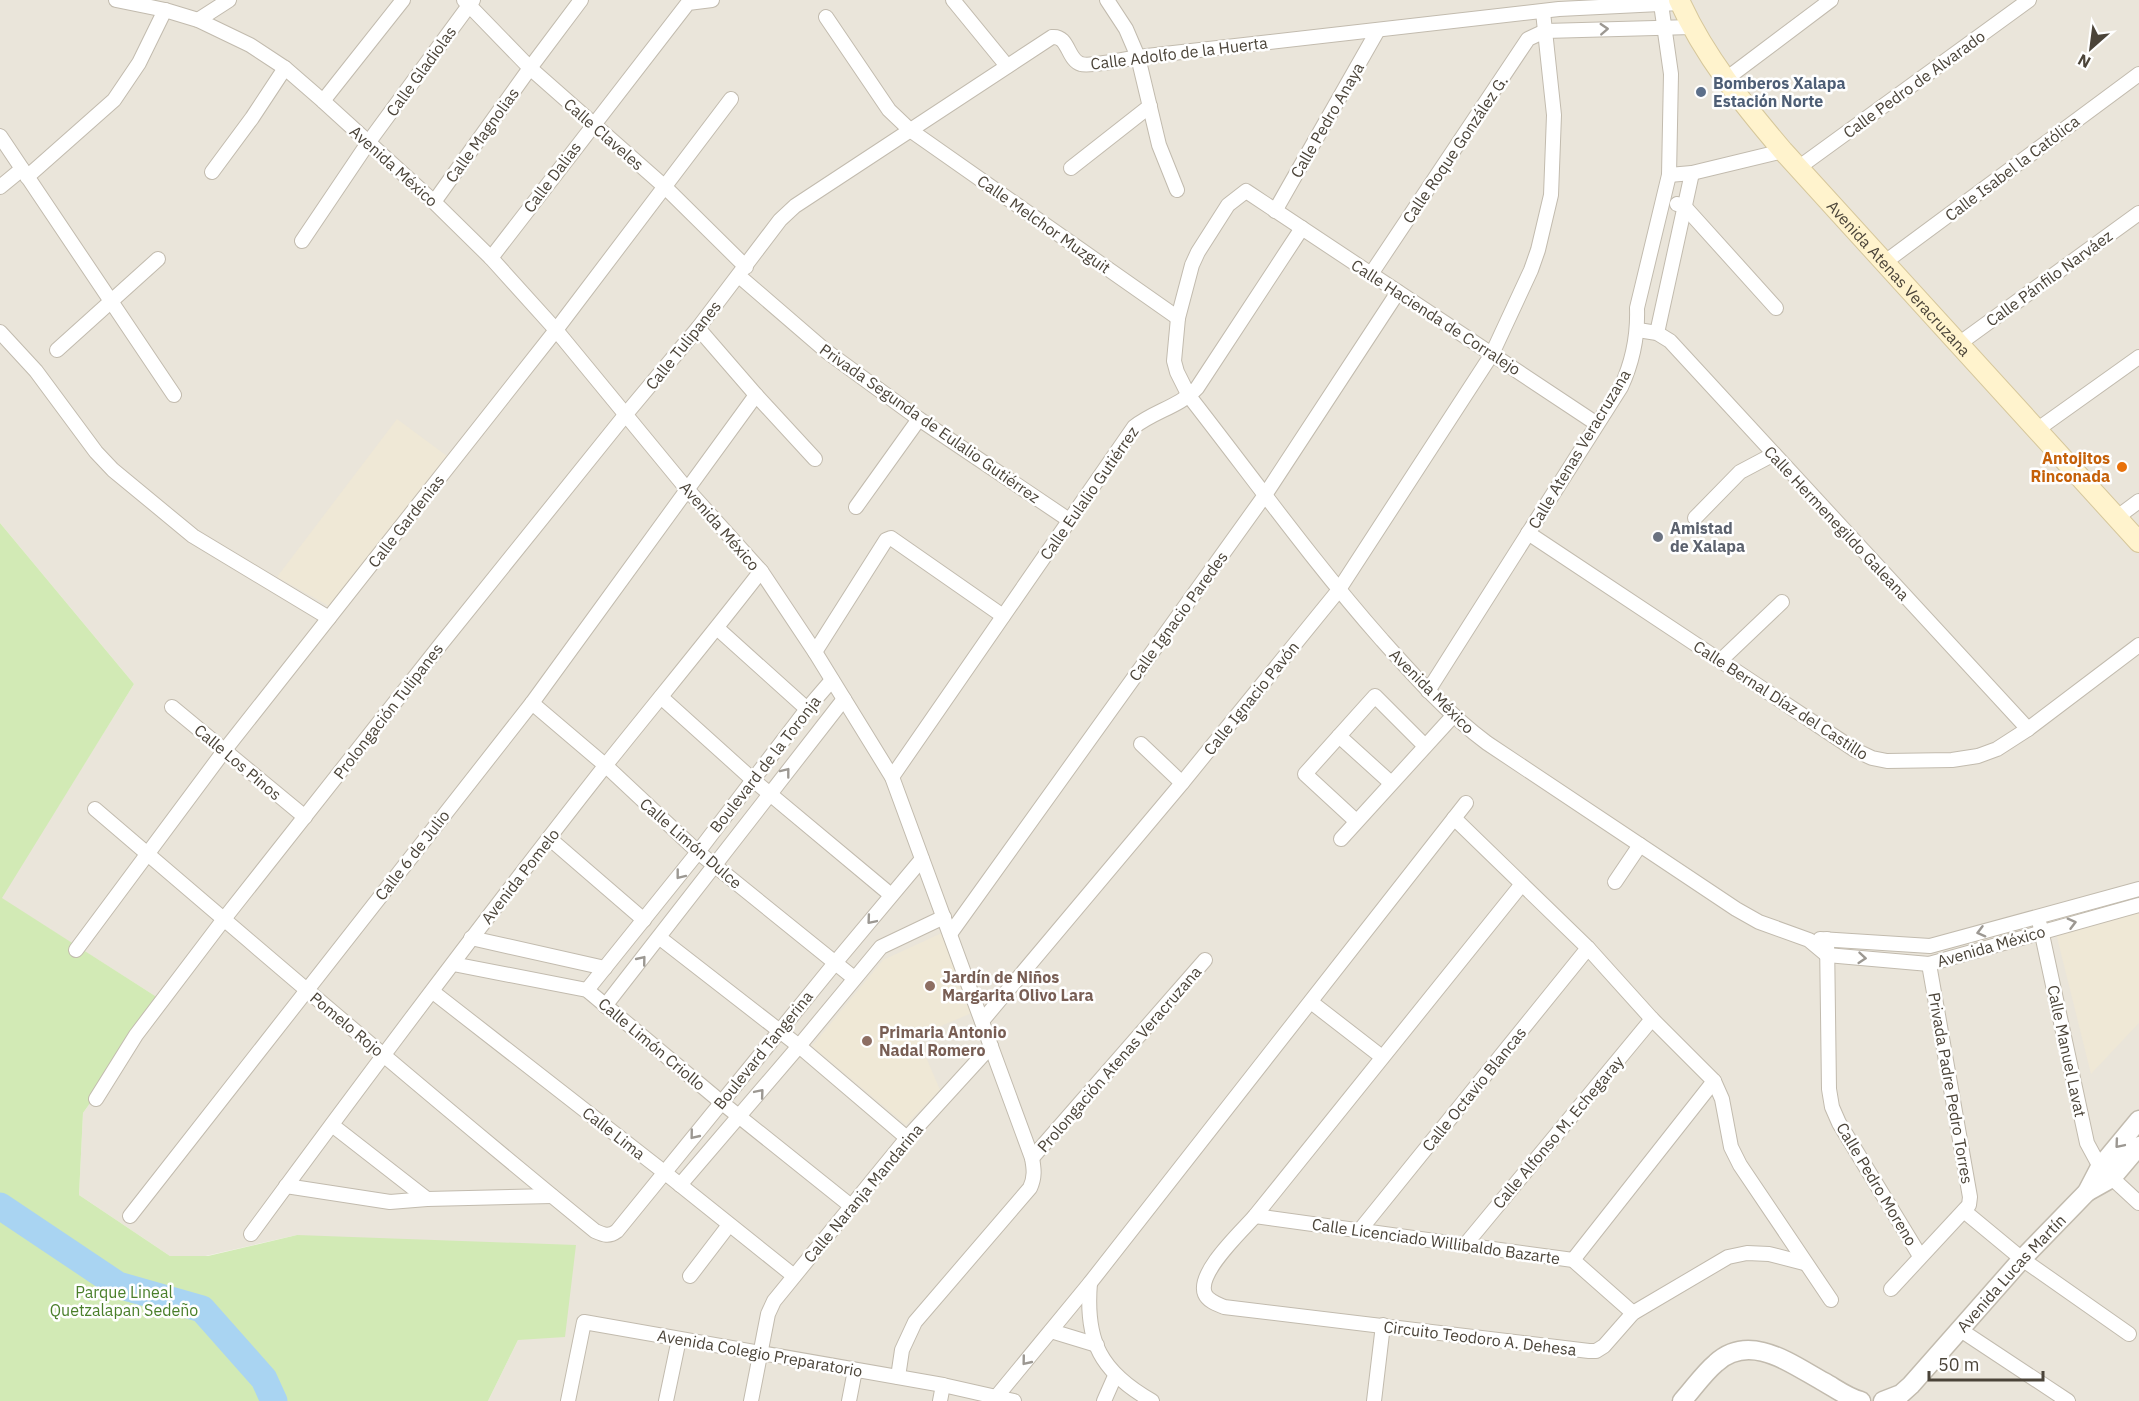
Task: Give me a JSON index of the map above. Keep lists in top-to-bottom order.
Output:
{
  "streets": {
    "main road": ["Avenida Atenas Veracruzana"],
    "street": [
      "Calle Adolfo de la Huerta",
      "Calle Gladiolas",
      "Calle Pedro de Alvarado",
      "Calle Pedro Anaya",
      "Calle Claveles",
      "Calle Magnolias",
      "Calle Roque González G.",
      "Avenida México",
      "Calle Isabel la Católica",
      "Calle Dalias",
      "Calle Melchor Muzguit",
      "Calle Pánfilo Narváez",
      "Calle Hacienda de Corralejo",
      "Calle Tulipanes",
      "Privada Segunda de Eulalio Gutiérrez",
      "Calle Atenas Veracruzana",
      "Calle Eulalio Gutiérrez",
      "Calle Gardenias",
      "Calle Hermenegildo Galeana",
      "Calle Ignacio Paredes",
      "Calle Ignacio Pavón",
      "Calle Bernal Díaz del Castillo",
      "Prolongación Tulipanes",
      "Calle Los Pinos",
      "Boulevard de la Toronja",
      "Calle Limón Dulce",
      "Calle 6 de Julio",
      "Avenida Pomelo",
      "Pomelo Rojo",
      "Calle Limón Criollo",
      "Boulevard Tangerina",
      "Calle Manuel Lavat",
      "Prolongación Atenas Veracruzana",
      "Privada Padre Pedro Torres",
      "Calle Octavio Blancas",
      "Calle Alfonso M. Echegaray",
      "Calle Lima",
      "Calle Pedro Moreno",
      "Calle Naranja Mandarina",
      "Calle Licenciado Willibaldo Bazarte",
      "Avenida Lucas Martín",
      "Circuito Teodoro A. Dehesa",
      "Avenida Colegio Preparatorio"
    ]
  },
  "crossings": [
    ["Calle Adolfo de la Huerta", "Calle Pedro Anaya"],
    ["Calle Adolfo de la Huerta", "Calle Claveles"],
    ["Calle Adolfo de la Huerta", "Calle Melchor Muzguit"],
    ["Calle Adolfo de la Huerta", "Avenida Atenas Veracruzana"],
    ["Calle Adolfo de la Huerta", "Calle Tulipanes"],
    ["Calle Adolfo de la Huerta", "Privada Segunda de Eulalio Gutiérrez"],
    ["Calle Adolfo de la Huerta", "Calle Atenas Veracruzana"],
    ["Calle Adolfo de la Huerta", "Calle Ignacio Pavón"],
    ["Calle Gladiolas", "Calle Claveles"],
    ["Calle Gladiolas", "Avenida México"],
    ["Calle Pedro de Alvarado", "Avenida Atenas Veracruzana"],
    ["Calle Pedro Anaya", "Calle Hacienda de Corralejo"],
    ["Calle Claveles", "Calle Magnolias"],
    ["Calle Claveles", "Calle Dalias"],
    ["Calle Claveles", "Calle Tulipanes"],
    ["Calle Claveles", "Privada Segunda de Eulalio Gutiérrez"],
    ["Calle Claveles", "Calle Gardenias"],
    ["Calle Magnolias", "Avenida México"],
    ["Calle Roque González G.", "Calle Hacienda de Corralejo"],
    ["Calle Roque González G.", "Calle Ignacio Pavón"],
    ["Avenida México", "Calle Dalias"],
    ["Avenida México", "Calle Melchor Muzguit"],
    ["Avenida México", "Calle Hacienda de Corralejo"],
    ["Avenida México", "Calle Tulipanes"],
    ["Avenida México", "Calle Atenas Veracruzana"],
    ["Avenida México", "Calle Eulalio Gutiérrez"],
    ["Avenida México", "Calle Gardenias"],
    ["Avenida México", "Calle Ignacio Paredes"],
    ["Avenida México", "Calle Ignacio Pavón"],
    ["Avenida México", "Prolongación Tulipanes"],
    ["Avenida México", "Boulevard de la Toronja"],
    ["Avenida México", "Calle 6 de Julio"],
    ["Avenida México", "Avenida Pomelo"],
    ["Avenida México", "Boulevard Tangerina"],
    ["Avenida México", "Calle Manuel Lavat"],
    ["Avenida México", "Prolongación Atenas Veracruzana"],
    ["Avenida México", "Privada Padre Pedro Torres"],
    ["Avenida México", "Calle Pedro Moreno"],
    ["Avenida México", "Calle Naranja Mandarina"],
    ["Avenida México", "Avenida Colegio Preparatorio"],
    ["Calle Isabel la Católica", "Avenida Atenas Veracruzana"],
    ["Calle Melchor Muzguit", "Calle Hacienda de Corralejo"],
    ["Avenida Atenas Veracruzana", "Calle Pánfilo Narváez"],
    ["Avenida Atenas Veracruzana", "Calle Atenas Veracruzana"],
    ["Calle Hacienda de Corralejo", "Calle Atenas Veracruzana"],
    ["Calle Hacienda de Corralejo", "Calle Eulalio Gutiérrez"],
    ["Calle Hacienda de Corralejo", "Calle Ignacio Paredes"],
    ["Calle Hacienda de Corralejo", "Calle Ignacio Pavón"],
    ["Calle Tulipanes", "Privada Segunda de Eulalio Gutiérrez"],
    ["Calle Tulipanes", "Prolongación Tulipanes"],
    ["Privada Segunda de Eulalio Gutiérrez", "Calle Eulalio Gutiérrez"],
    ["Calle Atenas Veracruzana", "Calle Bernal Díaz del Castillo"],
    ["Calle Gardenias", "Calle Los Pinos"],
    ["Calle Gardenias", "Pomelo Rojo"],
    ["Calle Hermenegildo Galeana", "Calle Bernal Díaz del Castillo"],
    ["Prolongación Tulipanes", "Calle Los Pinos"],
    ["Prolongación Tulipanes", "Pomelo Rojo"],
    ["Boulevard de la Toronja", "Calle Limón Dulce"],
    ["Boulevard de la Toronja", "Calle Limón Criollo"],
    ["Calle Limón Dulce", "Calle 6 de Julio"],
    ["Calle Limón Dulce", "Avenida Pomelo"],
    ["Calle Limón Dulce", "Boulevard Tangerina"],
    ["Calle 6 de Julio", "Pomelo Rojo"],
    ["Avenida Pomelo", "Pomelo Rojo"],
    ["Avenida Pomelo", "Calle Limón Criollo"],
    ["Avenida Pomelo", "Calle Lima"],
    ["Pomelo Rojo", "Boulevard Tangerina"],
    ["Calle Limón Criollo", "Boulevard Tangerina"],
    ["Calle Limón Criollo", "Calle Naranja Mandarina"],
    ["Boulevard Tangerina", "Calle Lima"],
    ["Calle Manuel Lavat", "Avenida Lucas Martín"],
    ["Privada Padre Pedro Torres", "Calle Pedro Moreno"],
    ["Calle Octavio Blancas", "Calle Licenciado Willibaldo Bazarte"],
    ["Calle Alfonso M. Echegaray", "Calle Licenciado Willibaldo Bazarte"],
    ["Calle Lima", "Calle Naranja Mandarina"],
    ["Calle Naranja Mandarina", "Avenida Colegio Preparatorio"],
    ["Calle Licenciado Willibaldo Bazarte", "Circuito Teodoro A. Dehesa"]
  ],
  "parks": ["Parque Lineal Quetzalapan Sedeño"],
  "places": [
    "Bomberos Xalapa Estación Norte",
    "Antojitos Rinconada",
    "Amistad de Xalapa",
    "Jardín de Niños Margarita Olivo Lara",
    "Primaria Antonio Nadal Romero"
  ],
  "scale_bar": "50 m",
  "north": "bottom left"
}
